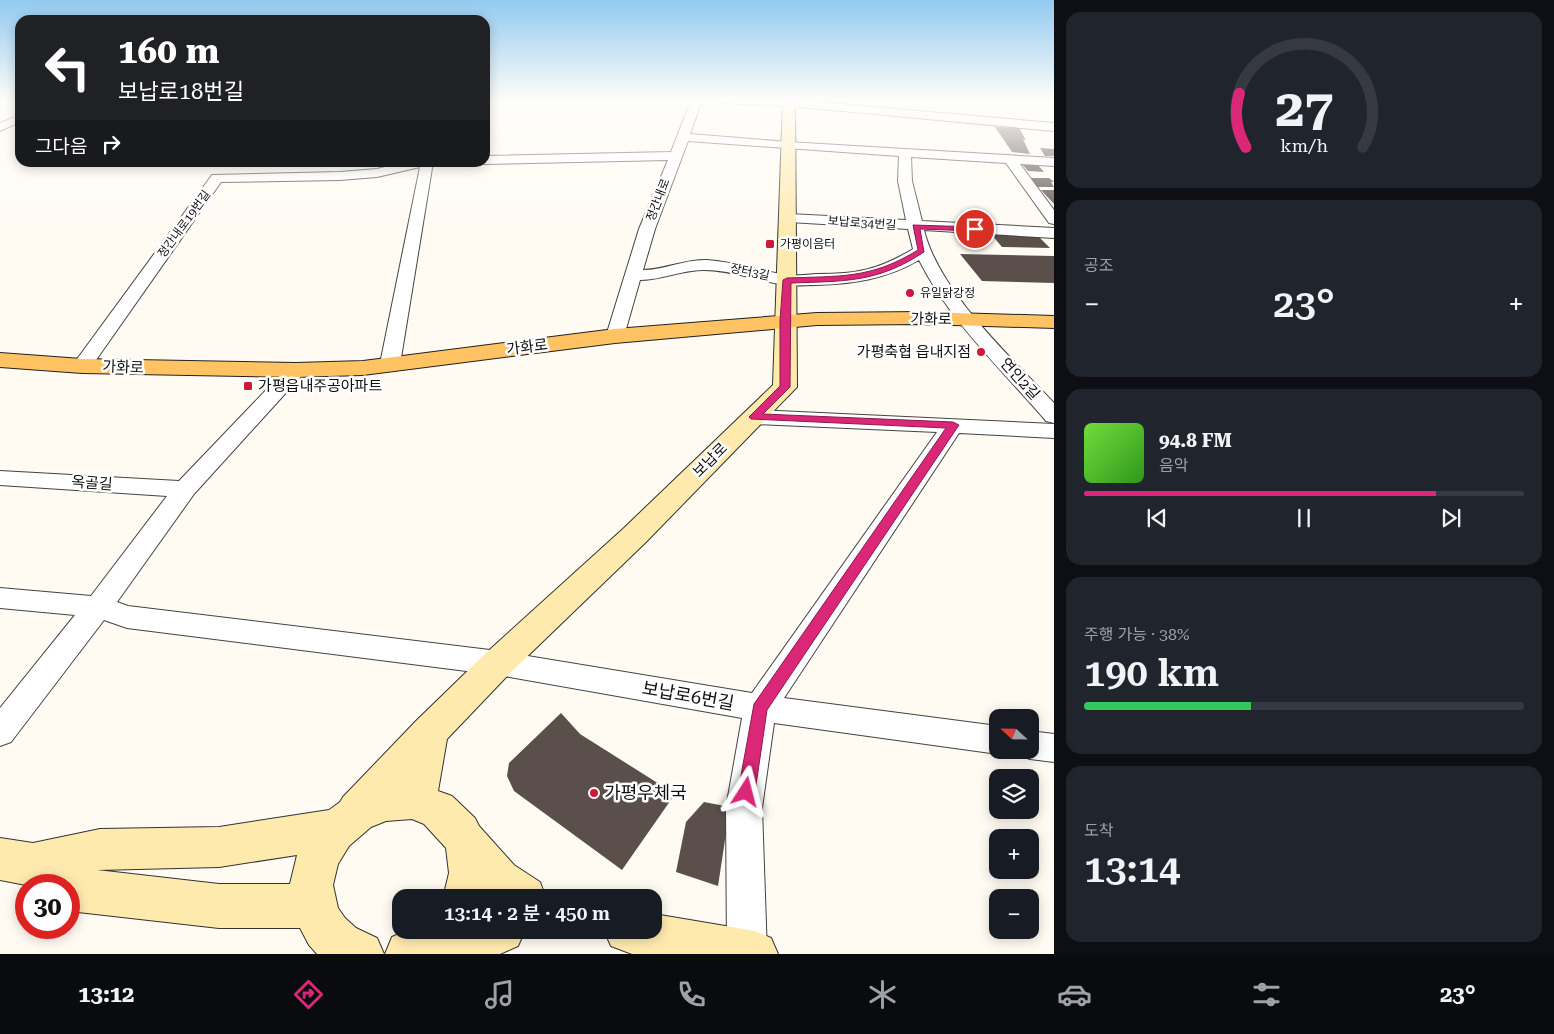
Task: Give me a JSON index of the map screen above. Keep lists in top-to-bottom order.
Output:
{
  "streets": {
    "main road": ["가화로", "보납로"],
    "street": [
      "정간내로",
      "보납로34번길",
      "정간내로19번길",
      "장터3길",
      "연인2길",
      "옥골길",
      "보납로6번길"
    ]
  },
  "crossings": [
    ["정간내로", "장터3길"],
    ["정간내로", "가화로"],
    ["보납로34번길", "보납로"],
    ["정간내로19번길", "가화로"],
    ["장터3길", "보납로"],
    ["가화로", "연인2길"],
    ["가화로", "보납로"],
    ["보납로", "보납로6번길"]
  ],
  "places": {
    "transit": ["가평이음터", "가평읍내주공아파트"],
    "other": ["유일닭강정", "가평축협 읍내지점", "가평우체국"]
  },
  "north": "left",
  "page": {
    "turn": ["160 m", "보납로18번길"],
    "then": "그다음",
    "tile": [
      "공조",
      ["주행 가능 · 38%", "190 km"],
      ["도착", "13:14"]
    ],
    "heat": ["−", "23°", "+"],
    "song": ["94.8 FM", "음악"],
    "map_buttons": ["+", "−"],
    "limit": "30",
    "trip": "13:14 · 2 분 · 450 m",
    "tabs": ["13:12", "23°"],
    "gauge": ["27", "km/h"]
  }
}
